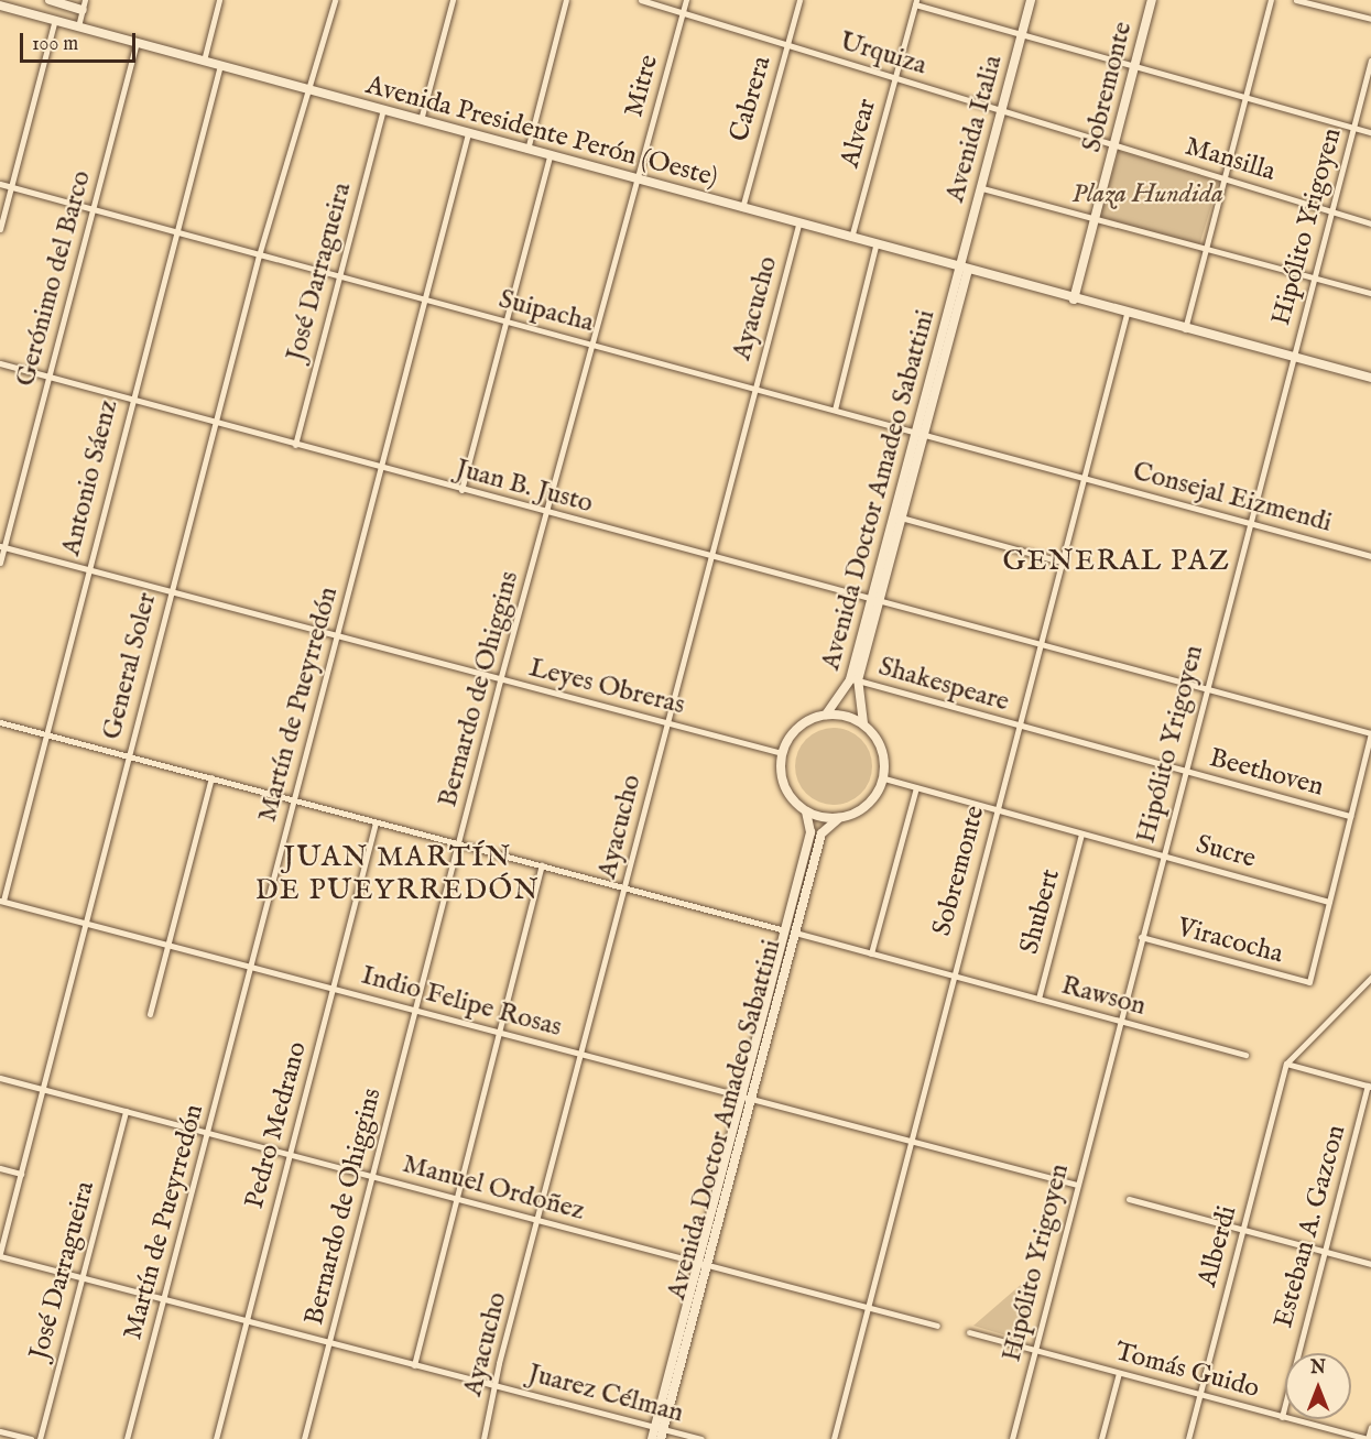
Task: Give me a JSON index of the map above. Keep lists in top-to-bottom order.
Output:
{
  "streets": {
    "main road": [
      "Sobremonte",
      "Avenida Italia",
      "Avenida Presidente Perón (Oeste)",
      "Avenida Doctor Amadeo Sabattini"
    ],
    "street": [
      "Urquiza",
      "Mitre",
      "Cabrera",
      "Alvear",
      "Mansilla",
      "Hipólito Yrigoyen",
      "José Darragueira",
      "Gerónimo del Barco",
      "Ayacucho",
      "Suipacha",
      "Antonio Sáenz",
      "Juan B. Justo",
      "Consejal Eizmendi",
      "General Soler",
      "Shakespeare",
      "Leyes Obreras",
      "Bernardo de Ohiggins",
      "Martín de Pueyrredón",
      "Beethoven",
      "Sucre",
      "Shubert",
      "Viracocha",
      "Rawson",
      "Indio Felipe Rosas",
      "Pedro Medrano",
      "Manuel Ordoñez",
      "Esteban A. Gazcon",
      "Alberdi",
      "Tomás Guido",
      "Juarez Célman"
    ]
  },
  "crossings": [
    ["Urquiza", "Mitre"],
    ["Urquiza", "Sobremonte"],
    ["Urquiza", "Cabrera"],
    ["Urquiza", "Avenida Italia"],
    ["Urquiza", "Alvear"],
    ["Urquiza", "Mansilla"],
    ["Mitre", "Avenida Presidente Perón (Oeste)"],
    ["Mitre", "Bernardo de Ohiggins"],
    ["Sobremonte", "Avenida Presidente Perón (Oeste)"],
    ["Sobremonte", "Mansilla"],
    ["Sobremonte", "Suipacha"],
    ["Sobremonte", "Juan B. Justo"],
    ["Sobremonte", "Consejal Eizmendi"],
    ["Sobremonte", "Shakespeare"],
    ["Sobremonte", "Beethoven"],
    ["Sobremonte", "Sucre"],
    ["Sobremonte", "Rawson"],
    ["Sobremonte", "Indio Felipe Rosas"],
    ["Sobremonte", "Manuel Ordoñez"],
    ["Cabrera", "Avenida Presidente Perón (Oeste)"],
    ["Avenida Italia", "Avenida Presidente Perón (Oeste)"],
    ["Avenida Italia", "Avenida Doctor Amadeo Sabattini"],
    ["Avenida Presidente Perón (Oeste)", "Alvear"],
    ["Avenida Presidente Perón (Oeste)", "Hipólito Yrigoyen"],
    ["Avenida Presidente Perón (Oeste)", "José Darragueira"],
    ["Avenida Presidente Perón (Oeste)", "Gerónimo del Barco"],
    ["Avenida Presidente Perón (Oeste)", "Ayacucho"],
    ["Avenida Presidente Perón (Oeste)", "Antonio Sáenz"],
    ["Avenida Presidente Perón (Oeste)", "Avenida Doctor Amadeo Sabattini"],
    ["Avenida Presidente Perón (Oeste)", "General Soler"],
    ["Avenida Presidente Perón (Oeste)", "Bernardo de Ohiggins"],
    ["Avenida Presidente Perón (Oeste)", "Martín de Pueyrredón"],
    ["Mansilla", "Hipólito Yrigoyen"],
    ["Hipólito Yrigoyen", "Juan B. Justo"],
    ["Hipólito Yrigoyen", "Consejal Eizmendi"],
    ["Hipólito Yrigoyen", "Beethoven"],
    ["Hipólito Yrigoyen", "Sucre"],
    ["Hipólito Yrigoyen", "Viracocha"],
    ["Hipólito Yrigoyen", "Rawson"],
    ["Hipólito Yrigoyen", "Indio Felipe Rosas"],
    ["Hipólito Yrigoyen", "Tomás Guido"],
    ["José Darragueira", "Suipacha"],
    ["José Darragueira", "Juan B. Justo"],
    ["José Darragueira", "Manuel Ordoñez"],
    ["José Darragueira", "Juarez Célman"],
    ["Gerónimo del Barco", "Suipacha"],
    ["Gerónimo del Barco", "Juan B. Justo"],
    ["Gerónimo del Barco", "Leyes Obreras"],
    ["Ayacucho", "Suipacha"],
    ["Ayacucho", "Juan B. Justo"],
    ["Ayacucho", "Leyes Obreras"],
    ["Ayacucho", "Indio Felipe Rosas"],
    ["Ayacucho", "Manuel Ordoñez"],
    ["Ayacucho", "Juarez Célman"],
    ["Suipacha", "Antonio Sáenz"],
    ["Suipacha", "Avenida Doctor Amadeo Sabattini"],
    ["Suipacha", "Consejal Eizmendi"],
    ["Suipacha", "General Soler"],
    ["Suipacha", "Bernardo de Ohiggins"],
    ["Suipacha", "Martín de Pueyrredón"],
    ["Antonio Sáenz", "Juan B. Justo"],
    ["Antonio Sáenz", "Leyes Obreras"],
    ["Antonio Sáenz", "Indio Felipe Rosas"],
    ["Juan B. Justo", "Avenida Doctor Amadeo Sabattini"],
    ["Juan B. Justo", "General Soler"],
    ["Juan B. Justo", "Bernardo de Ohiggins"],
    ["Juan B. Justo", "Martín de Pueyrredón"],
    ["Avenida Doctor Amadeo Sabattini", "Shakespeare"],
    ["Avenida Doctor Amadeo Sabattini", "Leyes Obreras"],
    ["Avenida Doctor Amadeo Sabattini", "Rawson"],
    ["Avenida Doctor Amadeo Sabattini", "Indio Felipe Rosas"],
    ["Avenida Doctor Amadeo Sabattini", "Manuel Ordoñez"],
    ["Avenida Doctor Amadeo Sabattini", "Juarez Célman"],
    ["General Soler", "Leyes Obreras"],
    ["General Soler", "Indio Felipe Rosas"],
    ["General Soler", "Manuel Ordoñez"],
    ["General Soler", "Juarez Célman"],
    ["Shakespeare", "Beethoven"],
    ["Leyes Obreras", "Bernardo de Ohiggins"],
    ["Leyes Obreras", "Martín de Pueyrredón"],
    ["Bernardo de Ohiggins", "Indio Felipe Rosas"],
    ["Bernardo de Ohiggins", "Manuel Ordoñez"],
    ["Bernardo de Ohiggins", "Juarez Célman"],
    ["Martín de Pueyrredón", "Indio Felipe Rosas"],
    ["Martín de Pueyrredón", "Manuel Ordoñez"],
    ["Martín de Pueyrredón", "Juarez Célman"],
    ["Sucre", "Shubert"],
    ["Sucre", "Viracocha"],
    ["Shubert", "Rawson"],
    ["Indio Felipe Rosas", "Pedro Medrano"],
    ["Pedro Medrano", "Manuel Ordoñez"],
    ["Pedro Medrano", "Juarez Célman"],
    ["Esteban A. Gazcon", "Tomás Guido"],
    ["Alberdi", "Tomás Guido"]
  ],
  "districts": ["GENERAL PAZ", "JUAN MARTÍN DE PUEYRREDÓN"],
  "parks": ["Plaza Hundida"],
  "scale_bar": "100 m",
  "north": "top"
}
